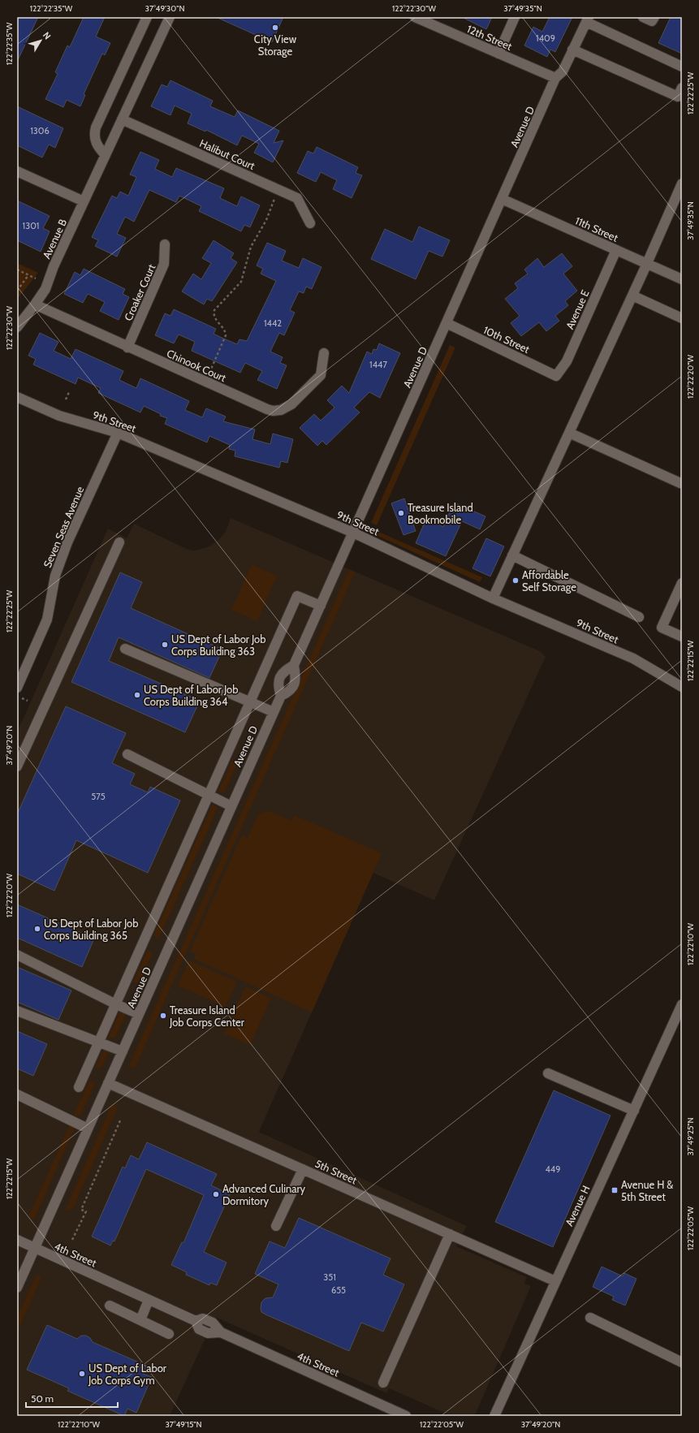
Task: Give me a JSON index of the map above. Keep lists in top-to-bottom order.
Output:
{
  "streets": {
    "street": [
      "12th Street",
      "Avenue D",
      "Halibut Court",
      "11th Street",
      "Avenue B",
      "Croaker Court",
      "Avenue E",
      "10th Street",
      "Chinook Court",
      "9th Street",
      "Seven Seas Avenue",
      "5th Street",
      "Avenue H",
      "4th Street"
    ]
  },
  "crossings": [
    ["12th Street", "Avenue D"],
    ["Avenue D", "11th Street"],
    ["Avenue D", "10th Street"],
    ["Avenue D", "9th Street"],
    ["Avenue D", "5th Street"],
    ["Avenue D", "4th Street"],
    ["Halibut Court", "Avenue B"],
    ["11th Street", "Avenue E"],
    ["Avenue B", "Chinook Court"],
    ["Croaker Court", "Chinook Court"],
    ["Avenue E", "10th Street"],
    ["9th Street", "Seven Seas Avenue"],
    ["5th Street", "Avenue H"]
  ],
  "places": {
    "other": [
      "City View Storage",
      "Treasure Island Bookmobile",
      "Affordable Self Storage",
      "US Dept of Labor Job Corps Building 363",
      "US Dept of Labor Job Corps Building 364",
      "US Dept of Labor Job Corps Building 365",
      "Treasure Island Job Corps Center",
      "Advanced Culinary Dormitory",
      "US Dept of Labor Job Corps Gym"
    ],
    "transit": ["Avenue H & 5th Street"]
  },
  "house_numbers": [
    "1409",
    "1306",
    "1301",
    "1442",
    "1447",
    "575",
    "449",
    "351",
    "655"
  ],
  "scale_bar": "50 m",
  "north": "top right",
  "coordinates": [
    "122°22'35\"W",
    "37°49'30\"N",
    "122°22'30\"W",
    "37°49'35\"N",
    "122°22'25\"W",
    "122°22'20\"W",
    "122°22'15\"W",
    "37°49'20\"N",
    "122°22'10\"W",
    "37°49'25\"N",
    "122°22'05\"W",
    "37°49'15\"N"
  ]
}
